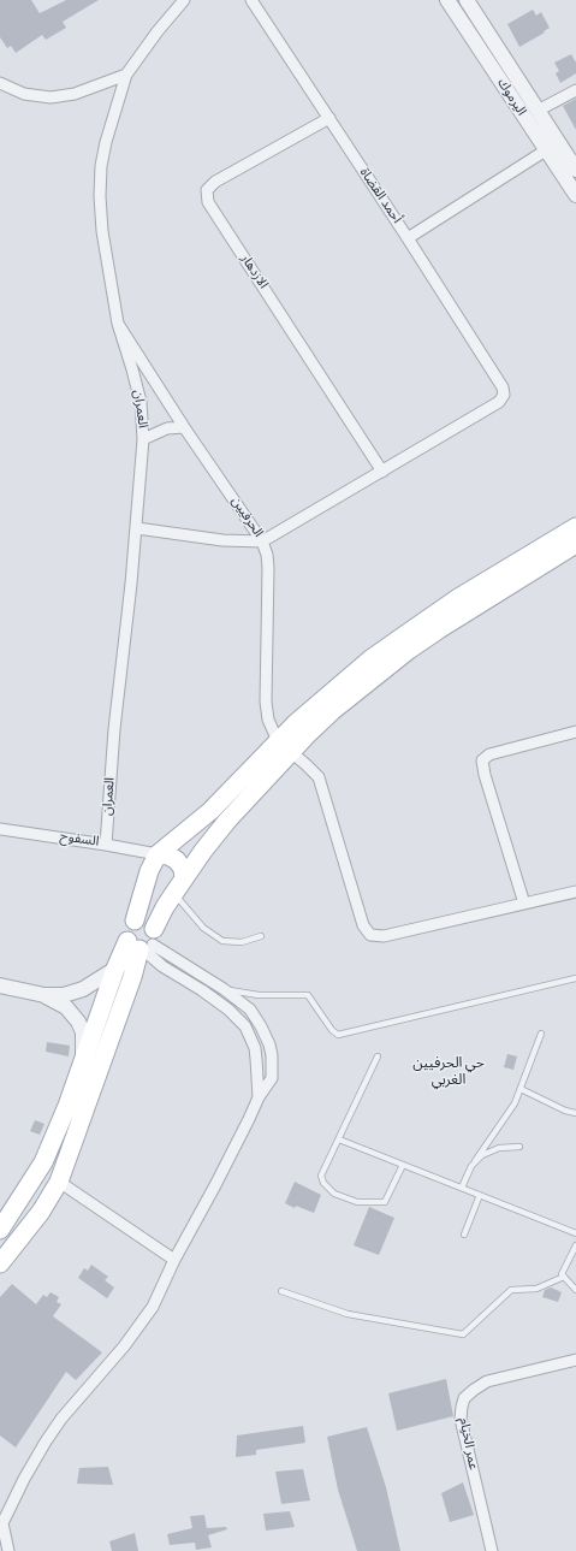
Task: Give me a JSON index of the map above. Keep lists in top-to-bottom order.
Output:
{
  "streets": {
    "street": [
      "اليرموك",
      "أحمد القضاة",
      "الازدهار",
      "العمران",
      "الحرفيين",
      "السفوح",
      "عمر الخيام"
    ]
  },
  "crossings": [
    ["أحمد القضاة", "الازدهار"],
    ["العمران", "الحرفيين"],
    ["العمران", "السفوح"]
  ],
  "districts": ["حي الحرفيين الغربي"]
}
